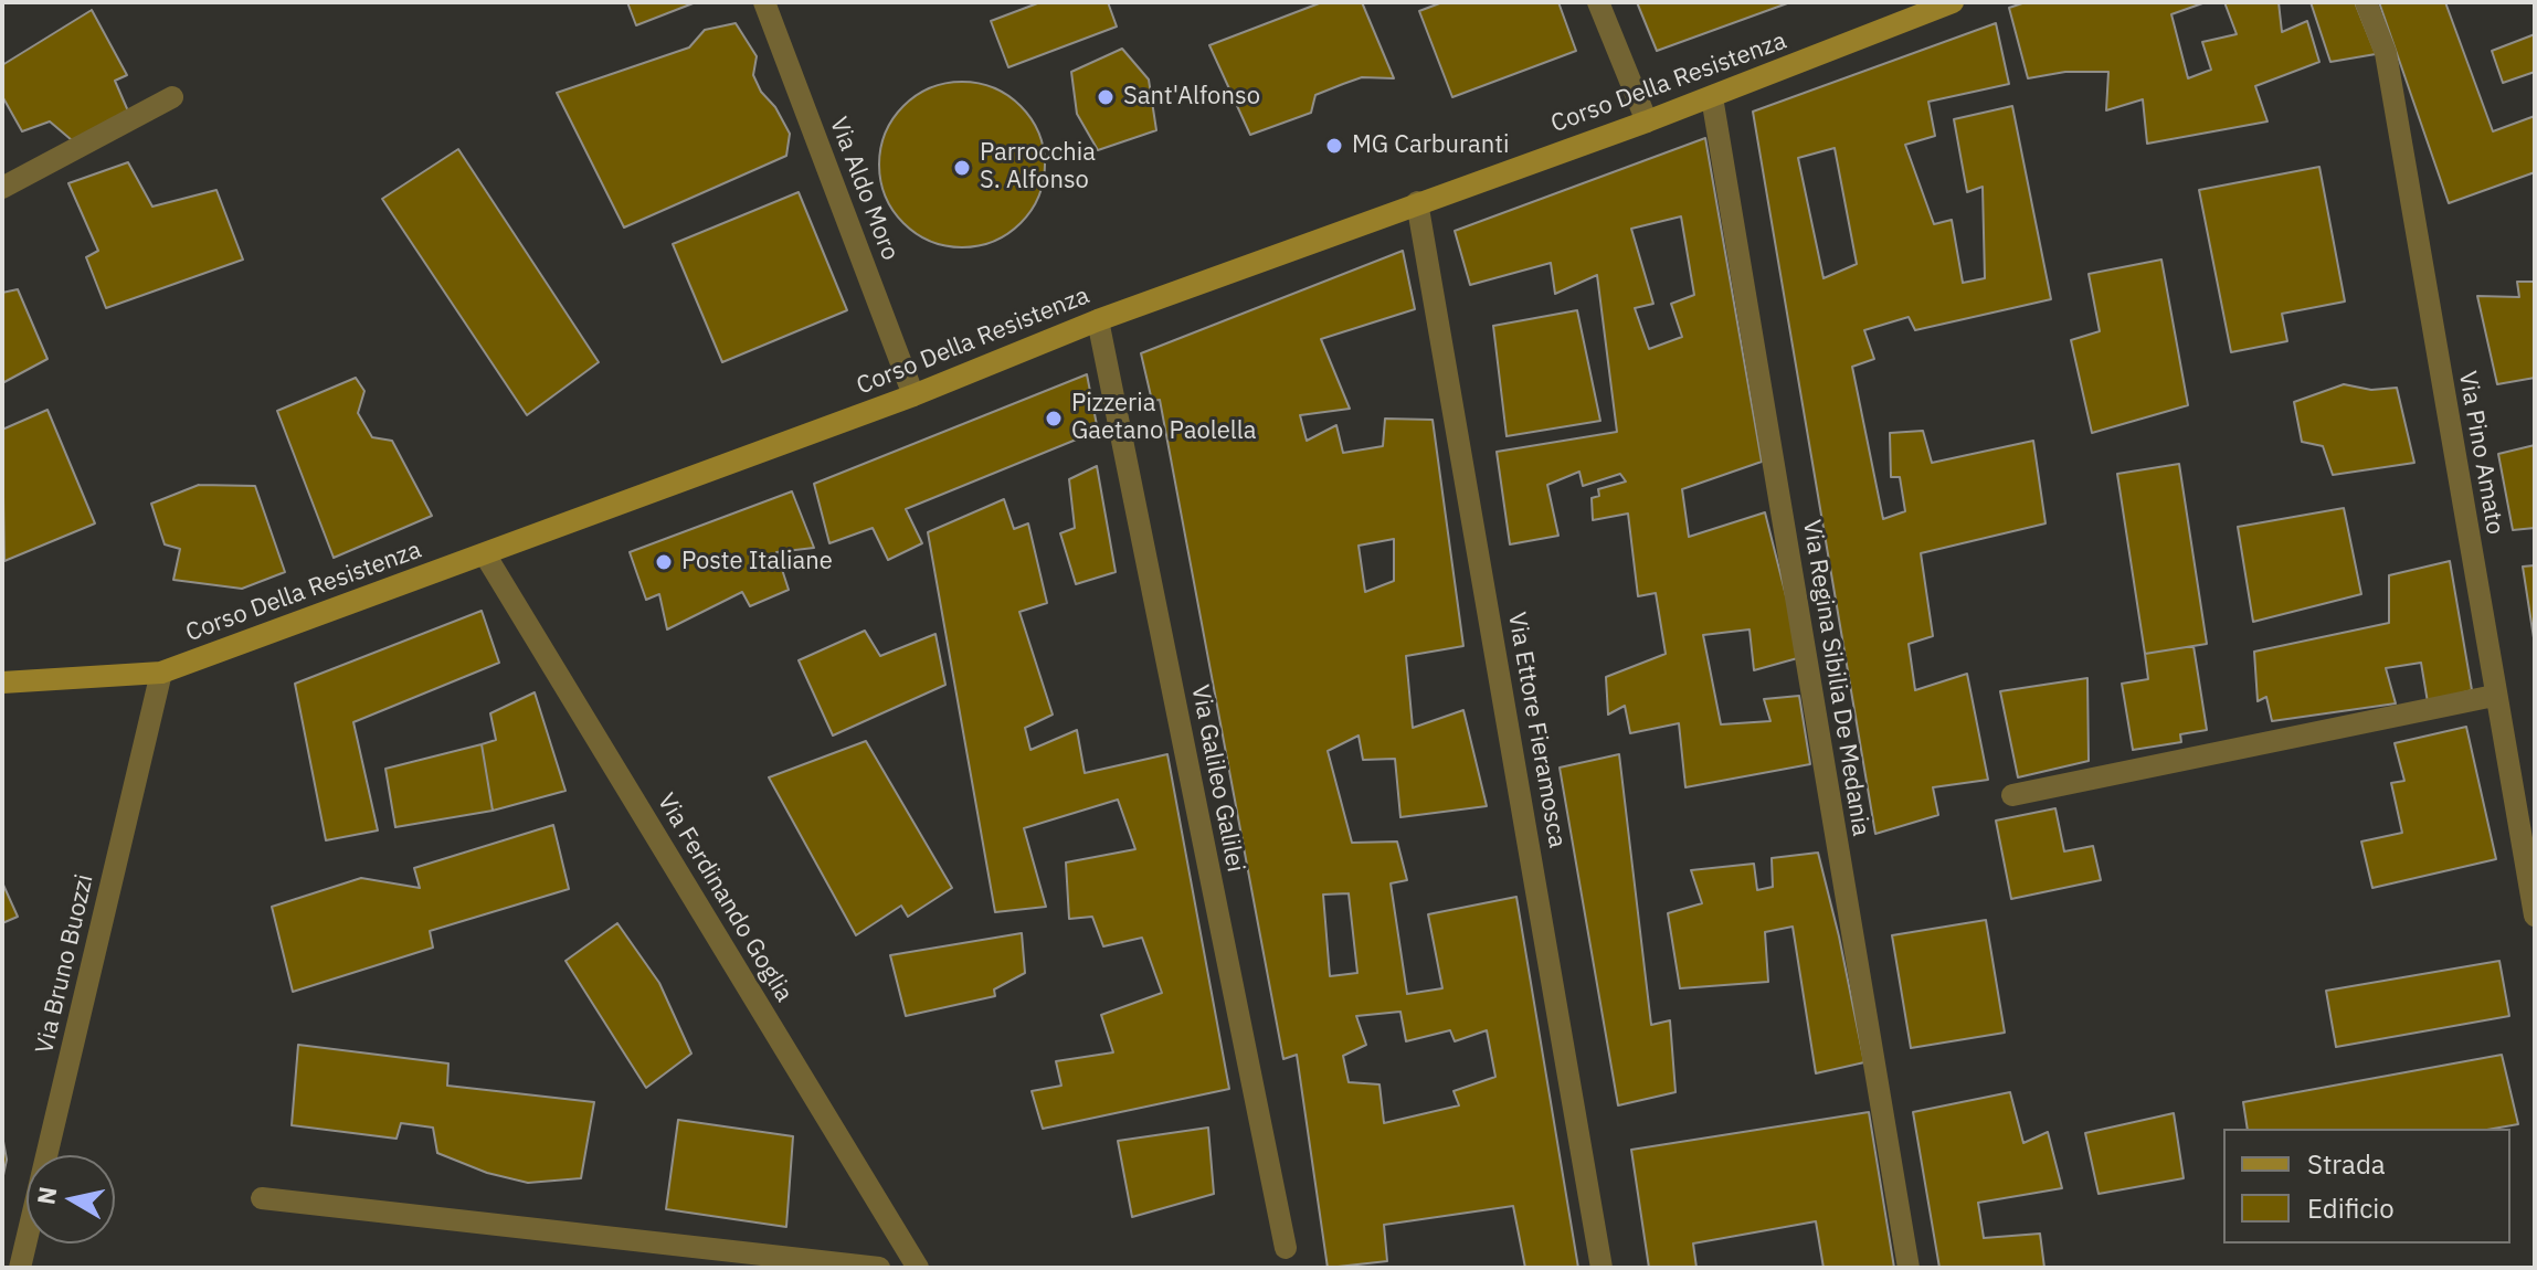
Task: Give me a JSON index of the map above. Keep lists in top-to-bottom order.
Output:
{
  "streets": {
    "main road": ["Corso Della Resistenza"],
    "street": [
      "Via Aldo Moro",
      "Via Pino Amato",
      "Via Regina Sibilia De Medania",
      "Via Ettore Fieramosca",
      "Via Galileo Galilei",
      "Via Ferdinando Goglia",
      "Via Bruno Buozzi"
    ]
  },
  "crossings": [
    ["Corso Della Resistenza", "Via Aldo Moro"],
    ["Corso Della Resistenza", "Via Regina Sibilia De Medania"],
    ["Corso Della Resistenza", "Via Ettore Fieramosca"],
    ["Corso Della Resistenza", "Via Galileo Galilei"],
    ["Corso Della Resistenza", "Via Ferdinando Goglia"],
    ["Corso Della Resistenza", "Via Bruno Buozzi"]
  ],
  "places": [
    "Sant'Alfonso",
    "MG Carburanti",
    "Parrocchia S. Alfonso",
    "Pizzeria Gaetano Paolella",
    "Poste Italiane"
  ],
  "legend": ["Strada", "Edificio"],
  "north": "left"
}
